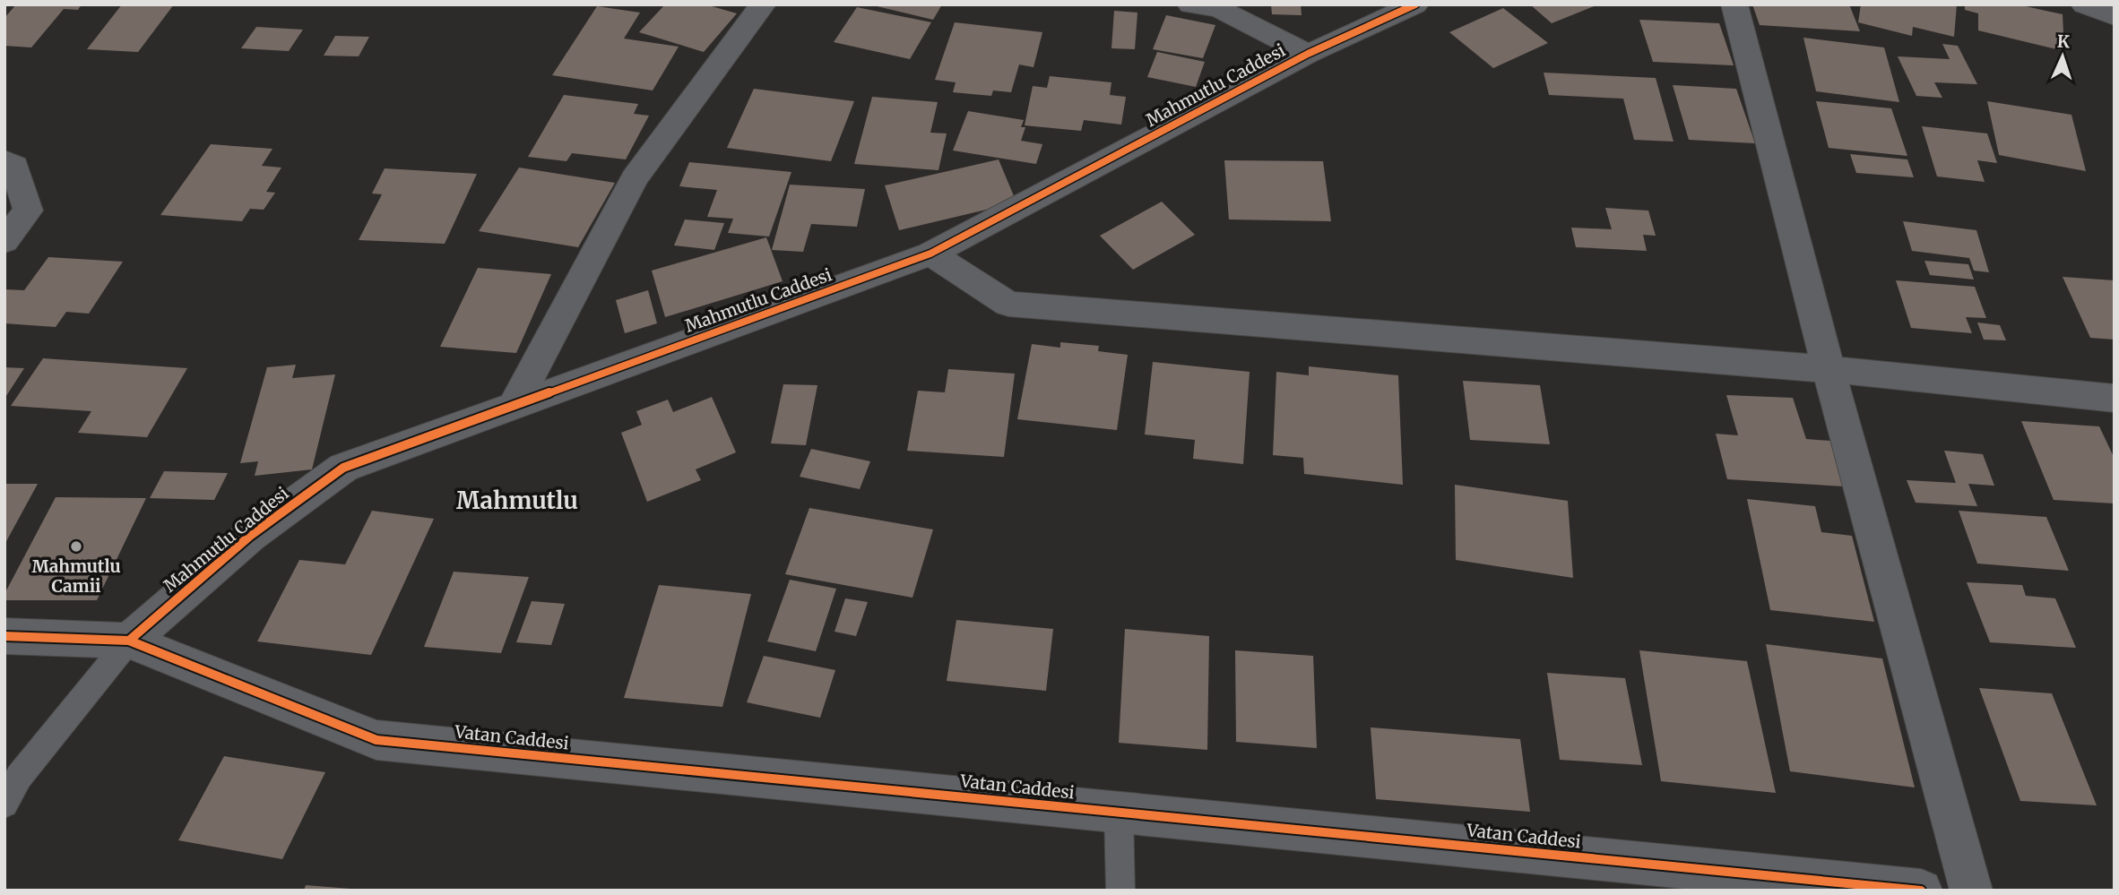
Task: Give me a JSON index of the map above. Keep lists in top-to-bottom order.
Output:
{
  "streets": {
    "street": ["Mahmutlu Caddesi", "Vatan Caddesi"]
  },
  "crossings": [
    ["Mahmutlu Caddesi", "Vatan Caddesi"]
  ],
  "districts": ["Mahmutlu"],
  "places": ["Mahmutlu Camii"],
  "north": "top"
}
